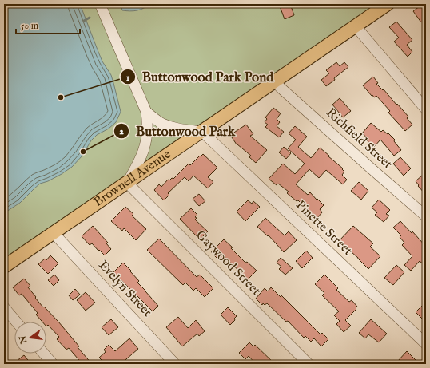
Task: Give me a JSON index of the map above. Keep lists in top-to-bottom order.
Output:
{
  "streets": {
    "main road": ["Brownell Avenue"],
    "street": [
      "Richfield Street",
      "Pinette Street",
      "Gaywood Street",
      "Evelyn Street"
    ]
  },
  "crossings": [
    ["Richfield Street", "Brownell Avenue"],
    ["Brownell Avenue", "Pinette Street"],
    ["Brownell Avenue", "Gaywood Street"],
    ["Brownell Avenue", "Evelyn Street"]
  ],
  "places": ["Buttonwood Park Pond", "Buttonwood Park"],
  "scale_bar": "50 m",
  "north": "left"
}
